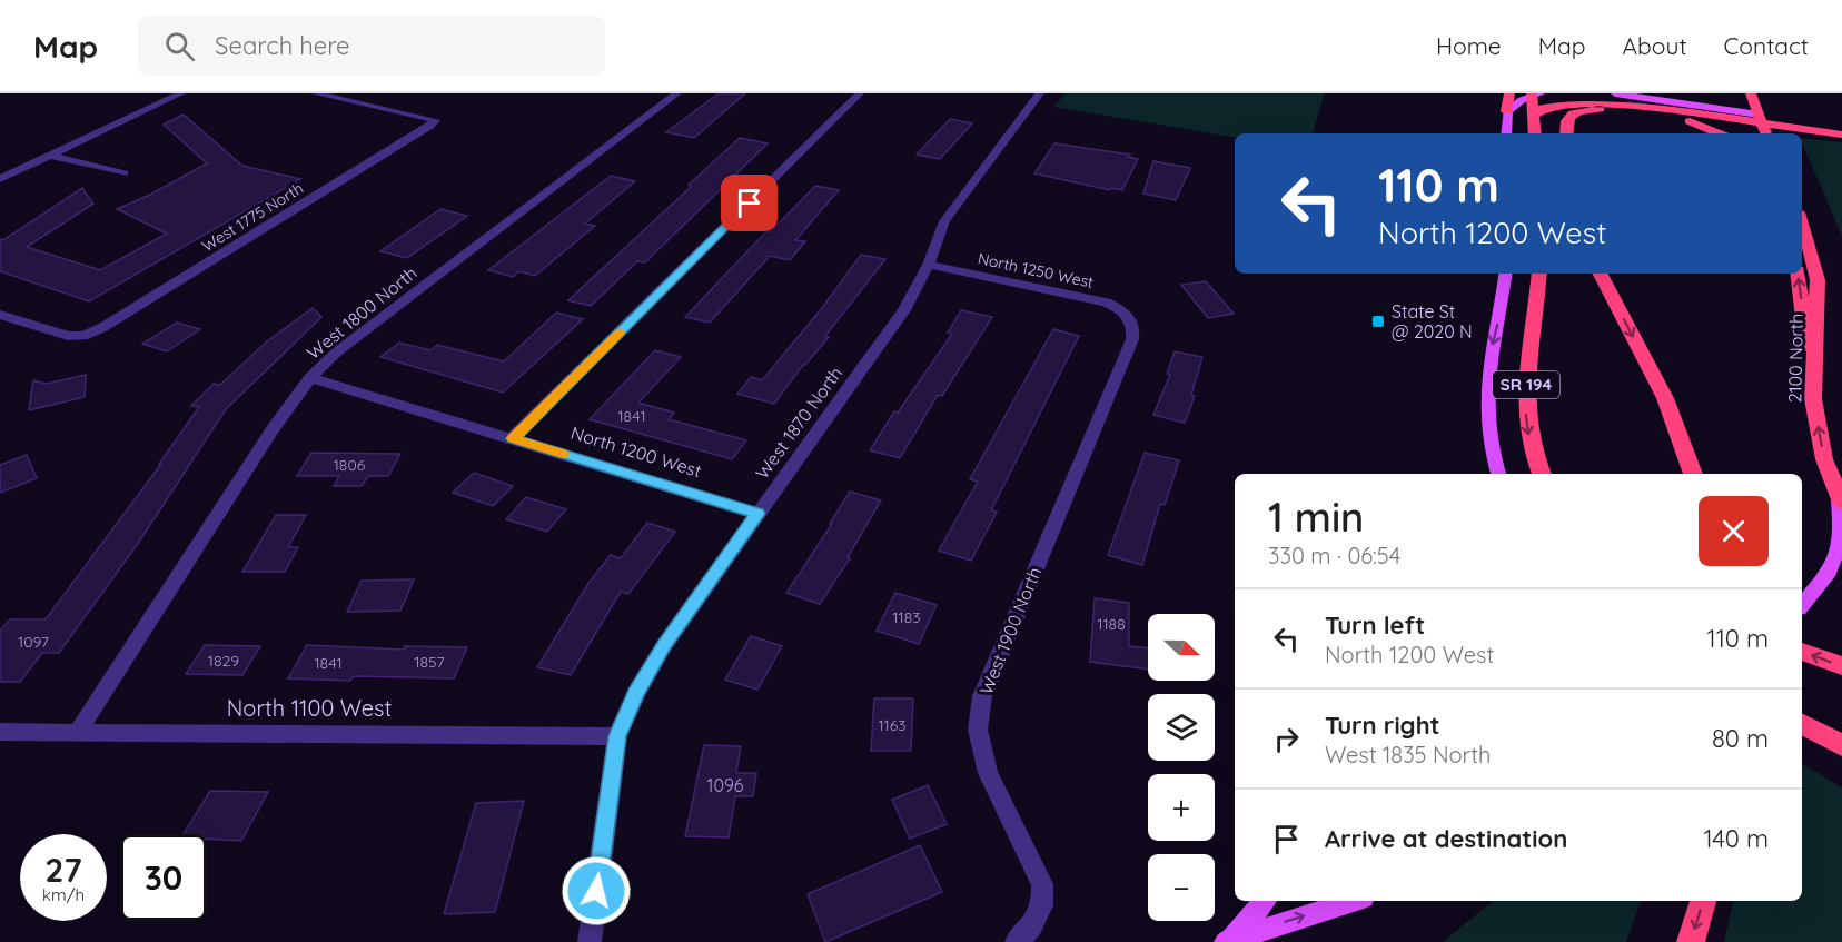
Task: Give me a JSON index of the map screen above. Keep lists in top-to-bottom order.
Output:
{
  "streets": {
    "highway": ["2100 North", "SR 194"],
    "street": [
      "West 1775 North",
      "North 1250 West",
      "West 1800 North",
      "West 1870 North",
      "North 1200 West",
      "West 1900 North",
      "North 1100 West"
    ]
  },
  "crossings": [
    ["North 1250 West", "West 1870 North"],
    ["North 1250 West", "West 1900 North"],
    ["West 1800 North", "North 1200 West"],
    ["West 1800 North", "North 1100 West"],
    ["West 1870 North", "North 1200 West"],
    ["West 1870 North", "North 1100 West"]
  ],
  "places": {
    "transit": ["State St @ 2020 N"]
  },
  "house_numbers": [
    "1841",
    "1806",
    "1183",
    "1188",
    "1097",
    "1829",
    "1857",
    "1841",
    "1163",
    "1096"
  ],
  "north": "right",
  "page": {
    "header": "Map",
    "search": "Search here",
    "nav": [
      "Home",
      "Map",
      "About",
      "Contact"
    ],
    "turn": ["110 m", "North 1200 West"],
    "heading": ["1 min", "330 m · 06:54"],
    "list": [
      {
        "name": "Turn left",
        "note": "North 1200 West",
        "value": "110 m"
      },
      {
        "name": "Turn right",
        "note": "West 1835 North",
        "value": "80 m"
      },
      {
        "name": "Arrive at destination",
        "value": "140 m"
      }
    ],
    "map_buttons": ["+", "−"],
    "speed": "27 km/h",
    "limit": "30"
  }
}
